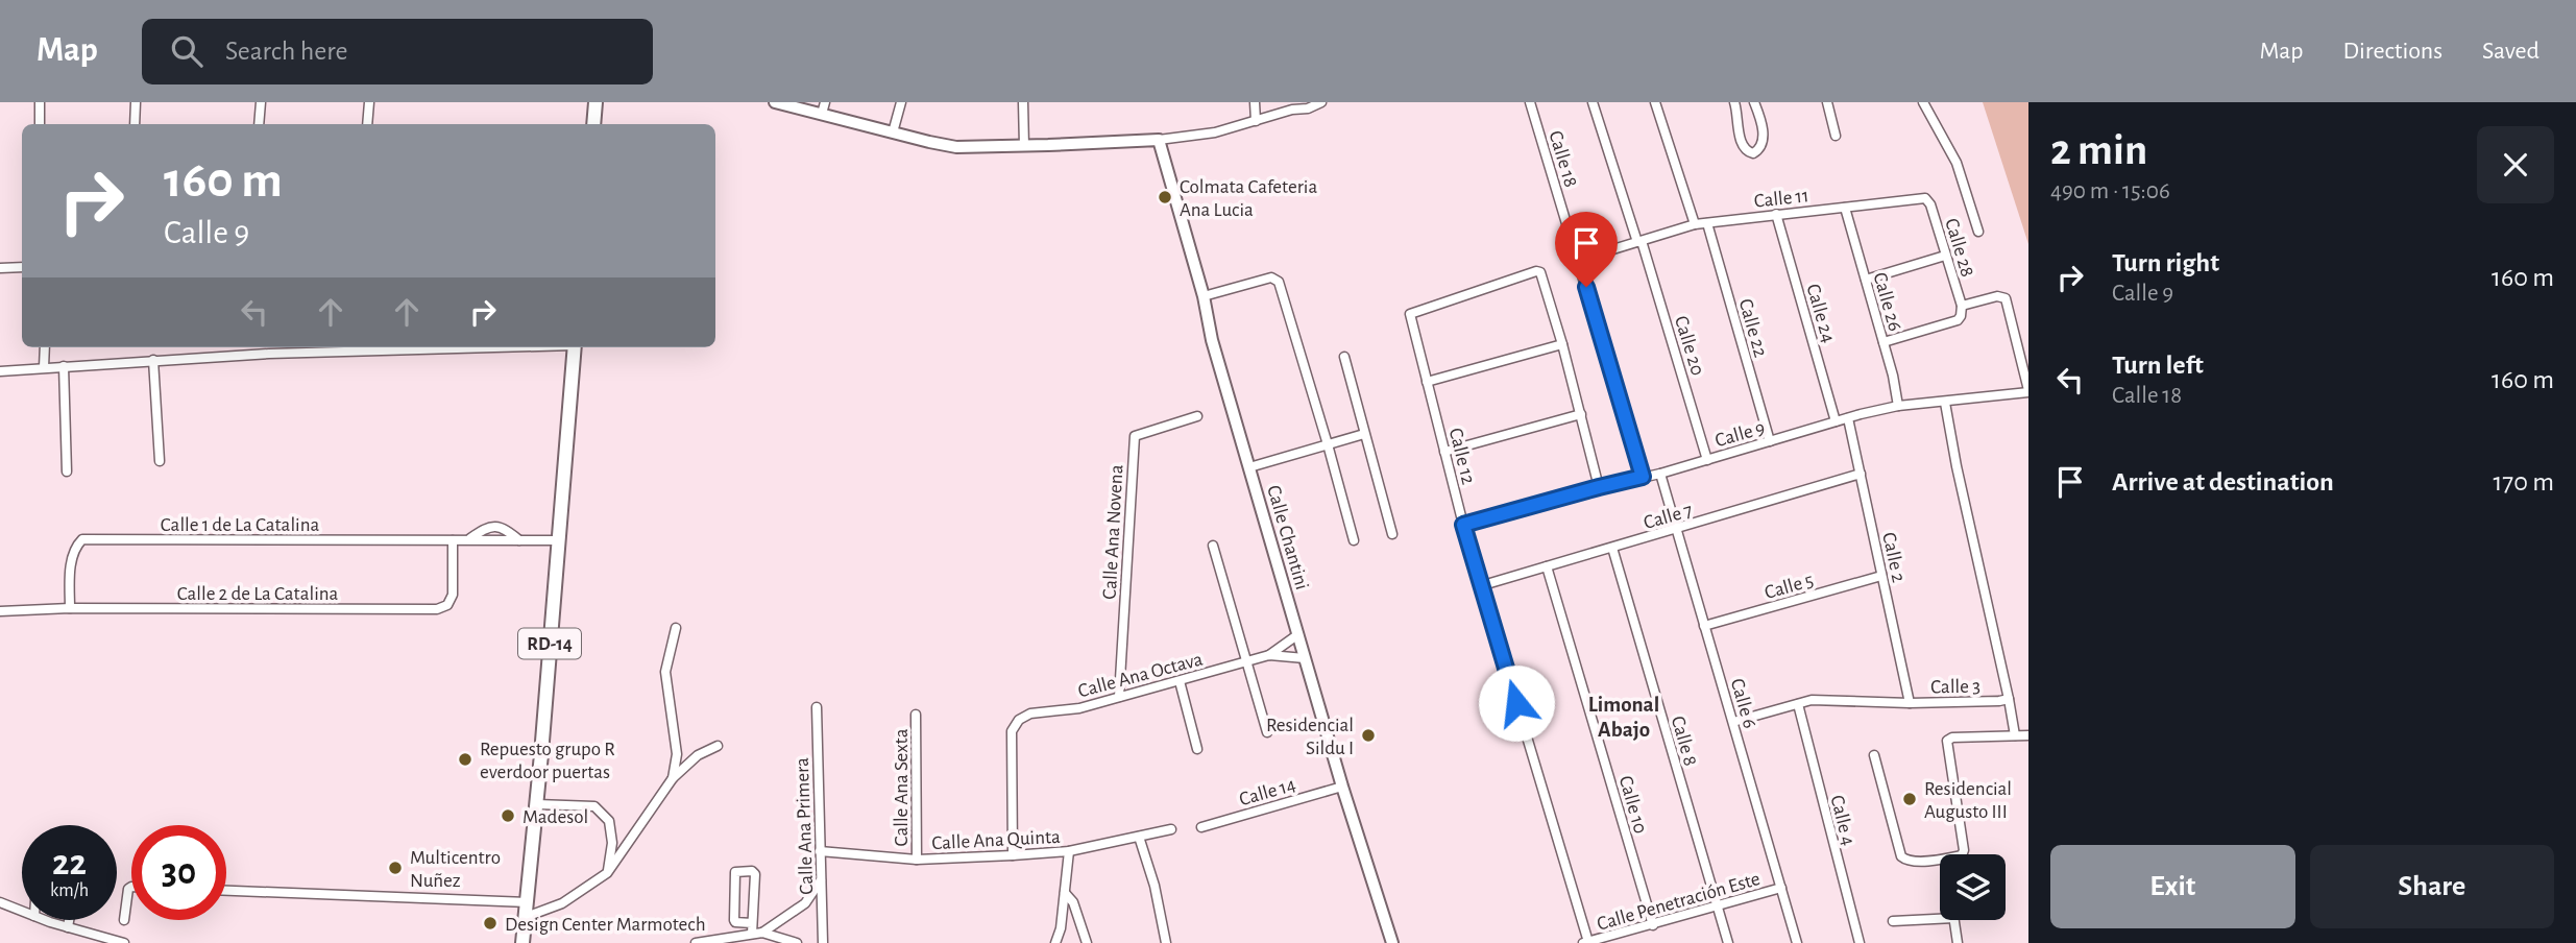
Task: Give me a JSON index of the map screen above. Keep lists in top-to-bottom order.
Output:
{
  "streets": {
    "main road": ["RD-14"],
    "street": [
      "Calle 18",
      "Calle 11",
      "Calle 28",
      "Calle 26",
      "Calle 24",
      "Calle 22",
      "Calle 20",
      "Calle 9",
      "Calle 12",
      "Calle 7",
      "Calle 1 de La Catalina",
      "Calle Ana Novena",
      "Calle Chantini",
      "Calle 2",
      "Calle 5",
      "Calle 2 de La Catalina",
      "Calle Ana Octava",
      "Calle 3",
      "Calle 6",
      "Calle 8",
      "Calle Ana Sexta",
      "Calle 14",
      "Calle 10",
      "Calle 4",
      "Calle Ana Primera",
      "Calle Ana Quinta",
      "Calle Penetración Este"
    ]
  },
  "crossings": [
    ["Calle 18", "Calle 11"],
    ["Calle 18", "Calle 9"],
    ["Calle 11", "Calle 28"],
    ["Calle 11", "Calle 26"],
    ["Calle 11", "Calle 24"],
    ["Calle 11", "Calle 22"],
    ["Calle 11", "Calle 20"],
    ["Calle 26", "Calle 9"],
    ["Calle 24", "Calle 9"],
    ["Calle 22", "Calle 9"],
    ["Calle 20", "Calle 9"],
    ["Calle 9", "Calle 12"],
    ["Calle 9", "Calle 2"],
    ["Calle 9", "Calle 3"],
    ["Calle 9", "Calle 6"],
    ["Calle 12", "Calle 7"],
    ["Calle 12", "Calle Penetración Este"],
    ["Calle 7", "Calle 2"],
    ["Calle 7", "Calle 6"],
    ["Calle 7", "Calle 8"],
    ["Calle 7", "Calle 10"],
    ["Calle 1 de La Catalina", "Calle 2 de La Catalina"],
    ["Calle Ana Novena", "Calle Ana Octava"],
    ["Calle Chantini", "Calle Ana Octava"],
    ["Calle Chantini", "Calle 14"],
    ["Calle 2", "Calle 5"],
    ["Calle 2", "Calle 3"],
    ["Calle 5", "Calle 6"],
    ["Calle Ana Octava", "Calle Ana Quinta"],
    ["Calle 3", "Calle 6"],
    ["Calle 3", "Calle 4"],
    ["Calle 6", "Calle Penetración Este"],
    ["Calle 8", "Calle Penetración Este"],
    ["Calle Ana Sexta", "Calle Ana Quinta"],
    ["Calle 10", "Calle Penetración Este"],
    ["Calle Ana Primera", "Calle Ana Quinta"]
  ],
  "districts": ["Limonal Abajo"],
  "places": [
    "Colmata Cafeteria Ana Lucia",
    "Residencial Sildu I",
    "Repuesto grupo R everdoor puertas",
    "Residencial Augusto III",
    "Madesol",
    "Multicentro Nuñez",
    "Design Center Marmotech"
  ],
  "page": {
    "header": "Map",
    "search": "Search here",
    "nav": ["Map", "Directions", "Saved"],
    "heading": ["2 min", "490 m · 15:06"],
    "turn": ["160 m", "Calle 9"],
    "list": [
      {
        "name": "Turn right",
        "note": "Calle 9",
        "value": "160 m"
      },
      {
        "name": "Turn left",
        "note": "Calle 18",
        "value": "160 m"
      },
      {
        "name": "Arrive at destination",
        "value": "170 m"
      }
    ],
    "speed": "22 km/h",
    "limit": "30",
    "buttons": ["Exit", "Share"]
  }
}
